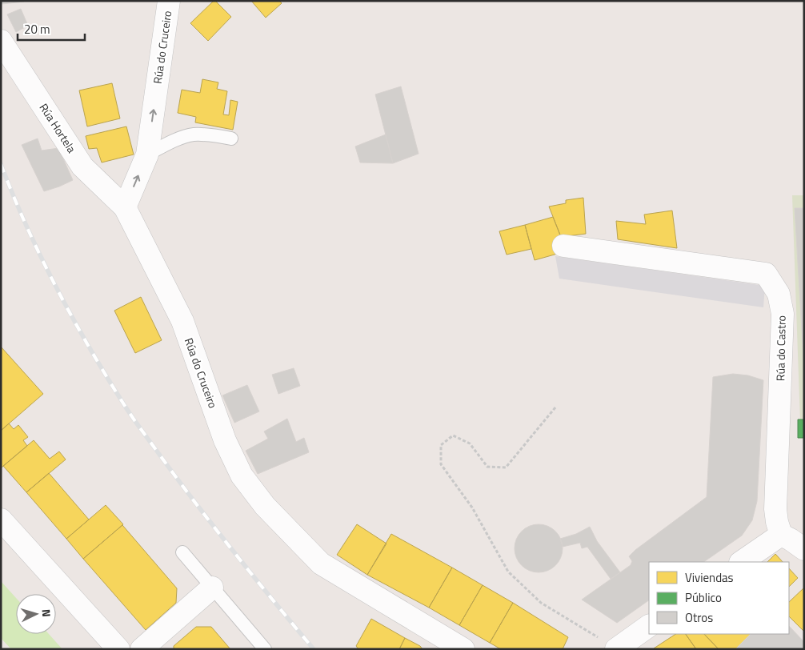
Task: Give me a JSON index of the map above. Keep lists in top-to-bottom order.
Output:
{
  "streets": {
    "street": ["Rúa do Cruceiro", "Rúa Hortela", "Rúa do Castro"]
  },
  "crossings": [
    ["Rúa do Cruceiro", "Rúa Hortela"]
  ],
  "legend": ["Viviendas", "Público", "Otros"],
  "scale_bar": "20 m",
  "north": "right"
}
